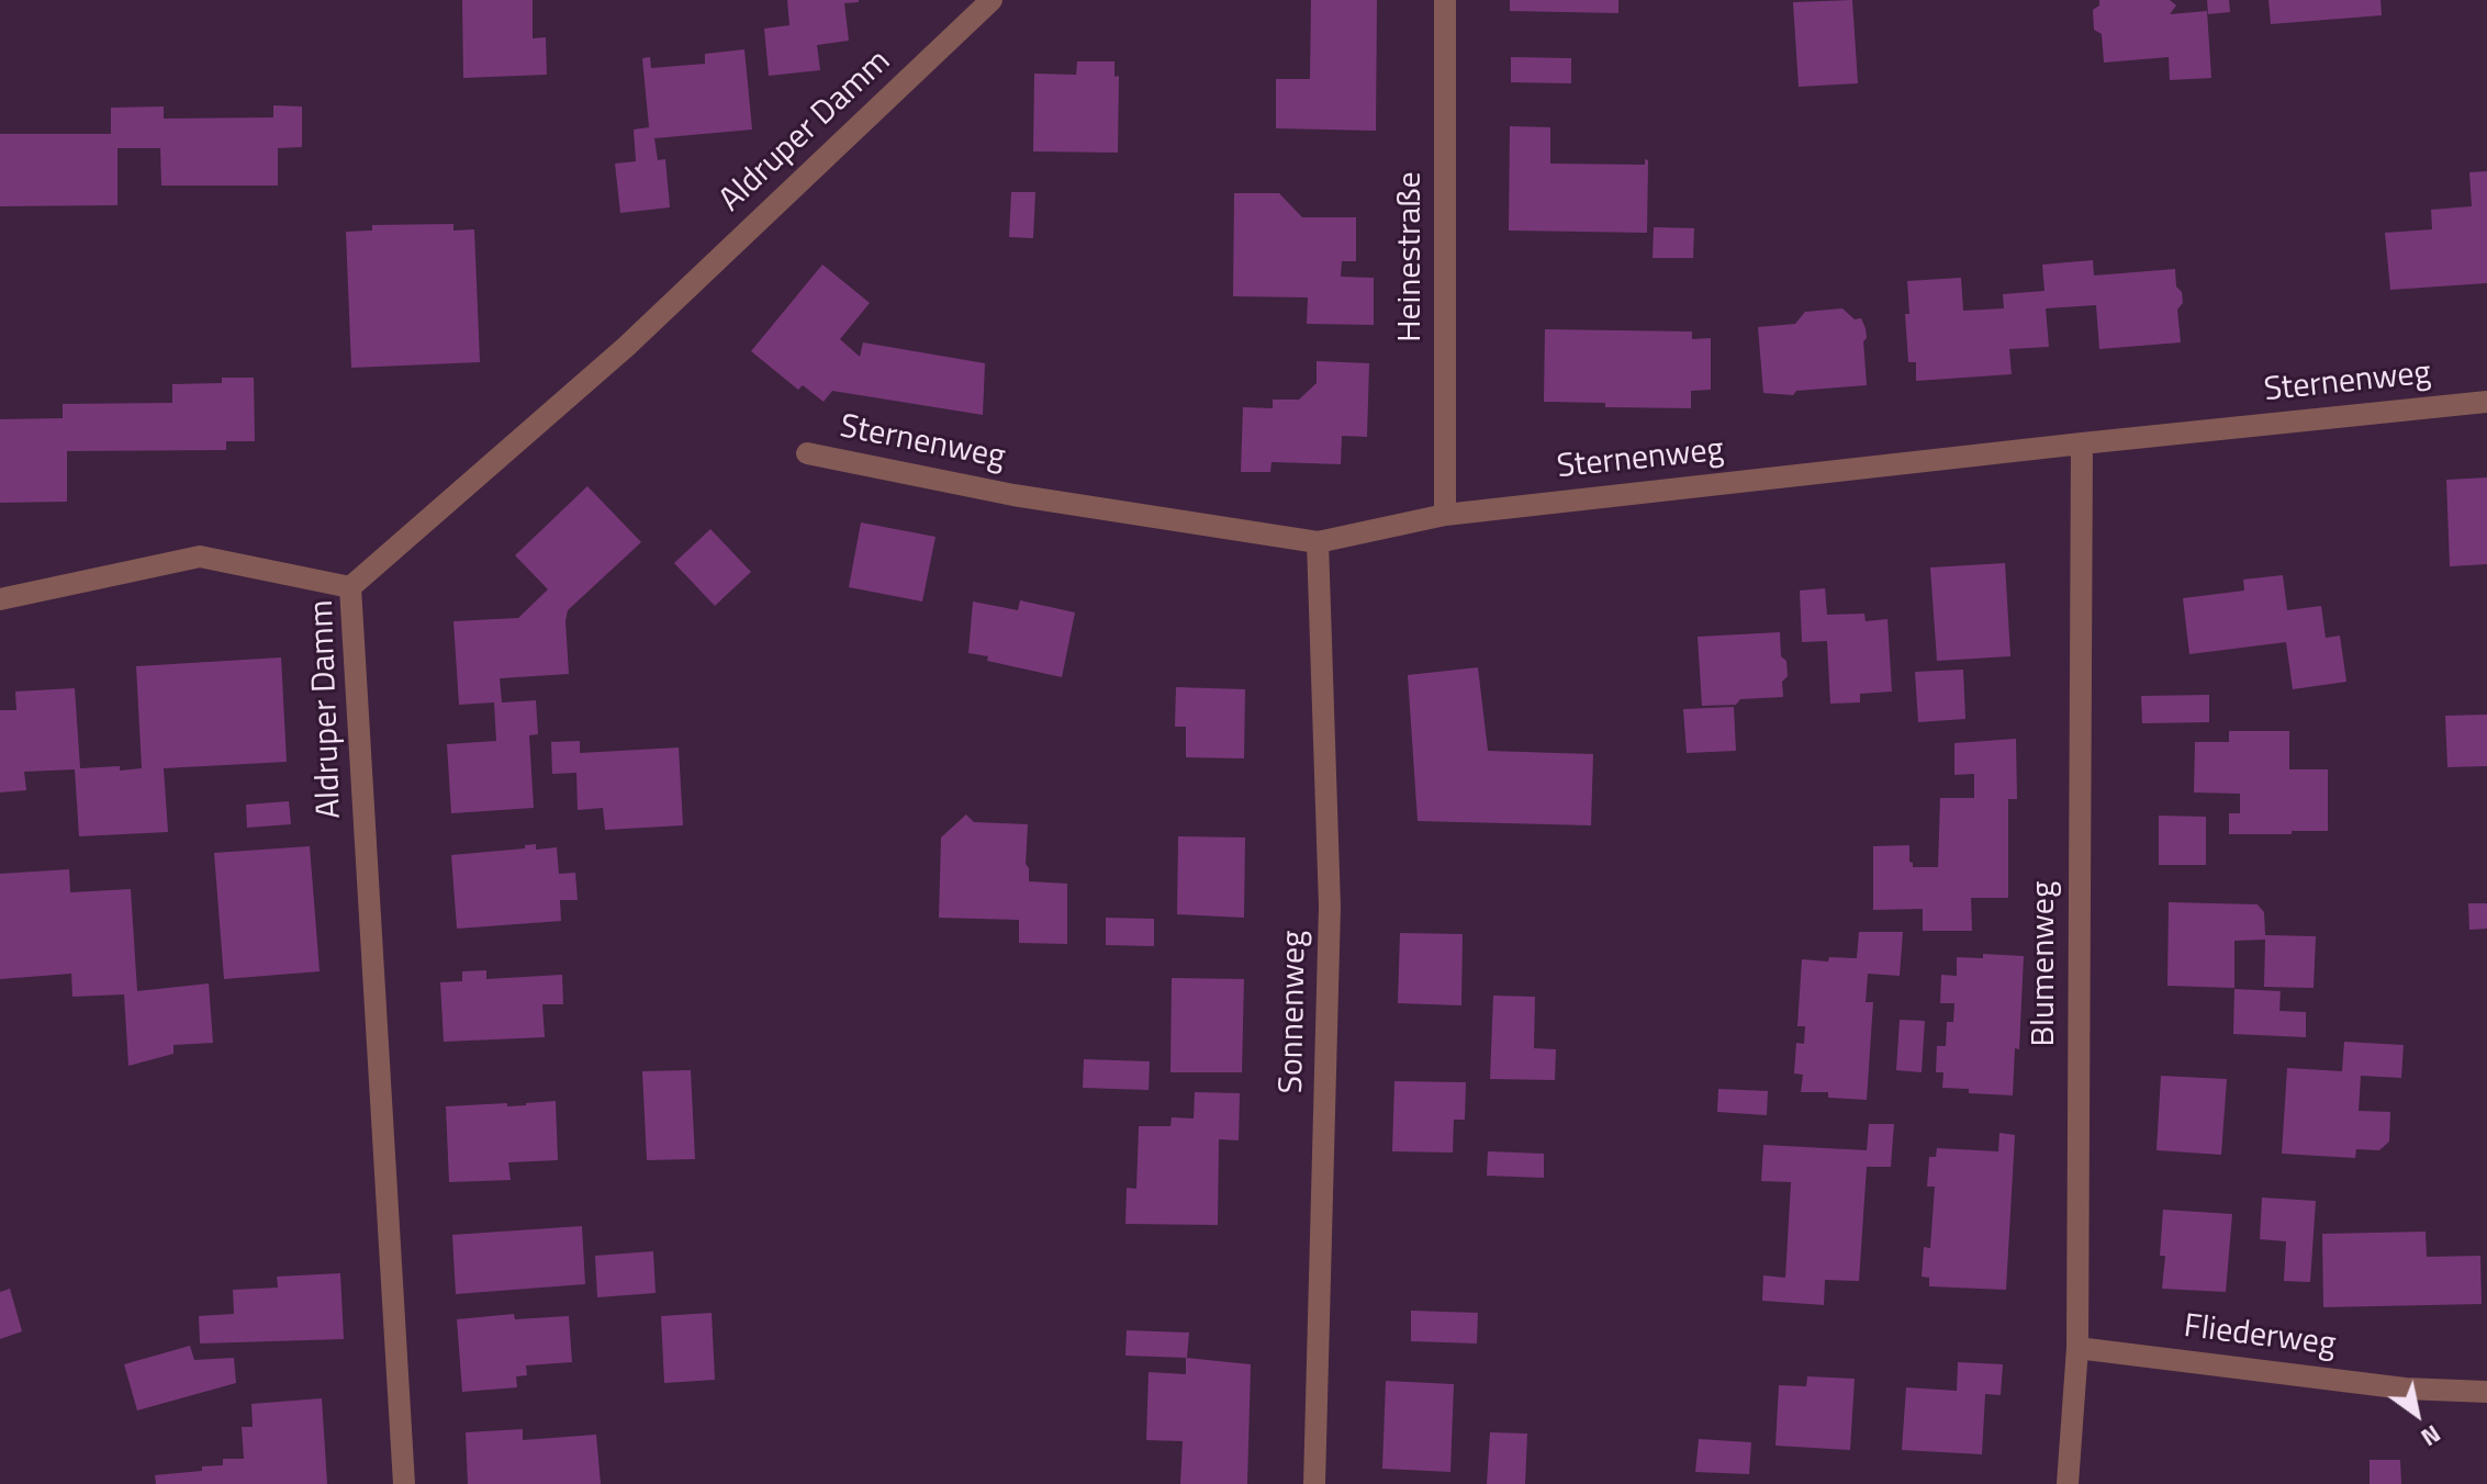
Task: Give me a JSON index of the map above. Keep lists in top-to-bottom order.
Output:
{
  "streets": {
    "street": [
      "Aldruper Damm",
      "Heinestraße",
      "Sternenweg",
      "Blumenweg",
      "Sonnenweg",
      "Fliederweg"
    ]
  },
  "crossings": [
    ["Heinestraße", "Sternenweg"],
    ["Sternenweg", "Blumenweg"],
    ["Sternenweg", "Sonnenweg"],
    ["Blumenweg", "Fliederweg"]
  ],
  "north": "bottom right"
}
